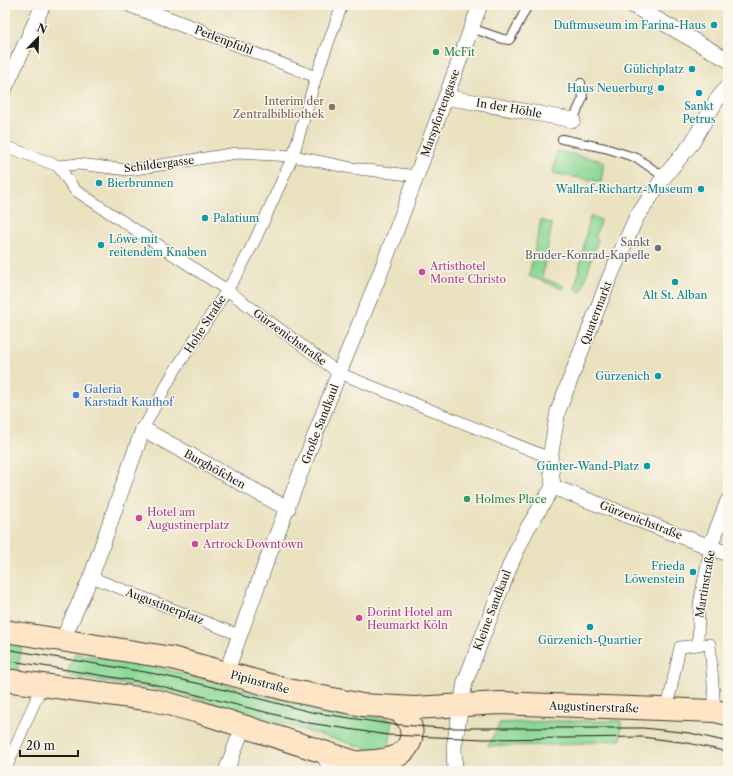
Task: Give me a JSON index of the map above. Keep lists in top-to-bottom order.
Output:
{
  "streets": {
    "main road": ["Pipinstraße", "Augustinerstraße"],
    "street": [
      "Perlenpfuhl",
      "In der Höhle",
      "Marspfortengasse",
      "Schildergasse",
      "Quatermarkt",
      "Hohe Straße",
      "Gürzenichstraße",
      "Große Sandkaul",
      "Burghöfchen",
      "Martinstraße",
      "Augustinerplatz",
      "Kleine Sandkaul"
    ]
  },
  "crossings": [
    ["Perlenpfuhl", "Hohe Straße"],
    ["In der Höhle", "Marspfortengasse"],
    ["Marspfortengasse", "Große Sandkaul"],
    ["Schildergasse", "Hohe Straße"],
    ["Schildergasse", "Gürzenichstraße"],
    ["Quatermarkt", "Gürzenichstraße"],
    ["Hohe Straße", "Gürzenichstraße"],
    ["Hohe Straße", "Burghöfchen"],
    ["Hohe Straße", "Augustinerplatz"],
    ["Hohe Straße", "Pipinstraße"],
    ["Gürzenichstraße", "Große Sandkaul"],
    ["Gürzenichstraße", "Martinstraße"],
    ["Gürzenichstraße", "Kleine Sandkaul"],
    ["Große Sandkaul", "Burghöfchen"],
    ["Große Sandkaul", "Augustinerplatz"],
    ["Große Sandkaul", "Pipinstraße"],
    ["Kleine Sandkaul", "Pipinstraße"],
    ["Kleine Sandkaul", "Augustinerstraße"],
    ["Pipinstraße", "Augustinerstraße"]
  ],
  "places": [
    "Duftmuseum im Farina-Haus",
    "McFit",
    "Gülichplatz",
    "Haus Neuerburg",
    "Sankt Petrus",
    "Interim der Zentralbibliothek",
    "Bierbrunnen",
    "Wallraf-Richartz-Museum",
    "Palatium",
    "Löwe mit reitendem Knaben",
    "Sankt Bruder-Konrad-Kapelle",
    "Artisthotel Monte Christo",
    "Alt St. Alban",
    "Gürzenich",
    "Galeria Karstadt Kaufhof",
    "Günter-Wand-Platz",
    "Holmes Place",
    "Hotel am Augustinerplatz",
    "Artrock Downtown",
    "Frieda Löwenstein",
    "Dorint Hotel am Heumarkt Köln",
    "Gürzenich-Quartier"
  ],
  "scale_bar": "20 m",
  "north": "top right"
}
